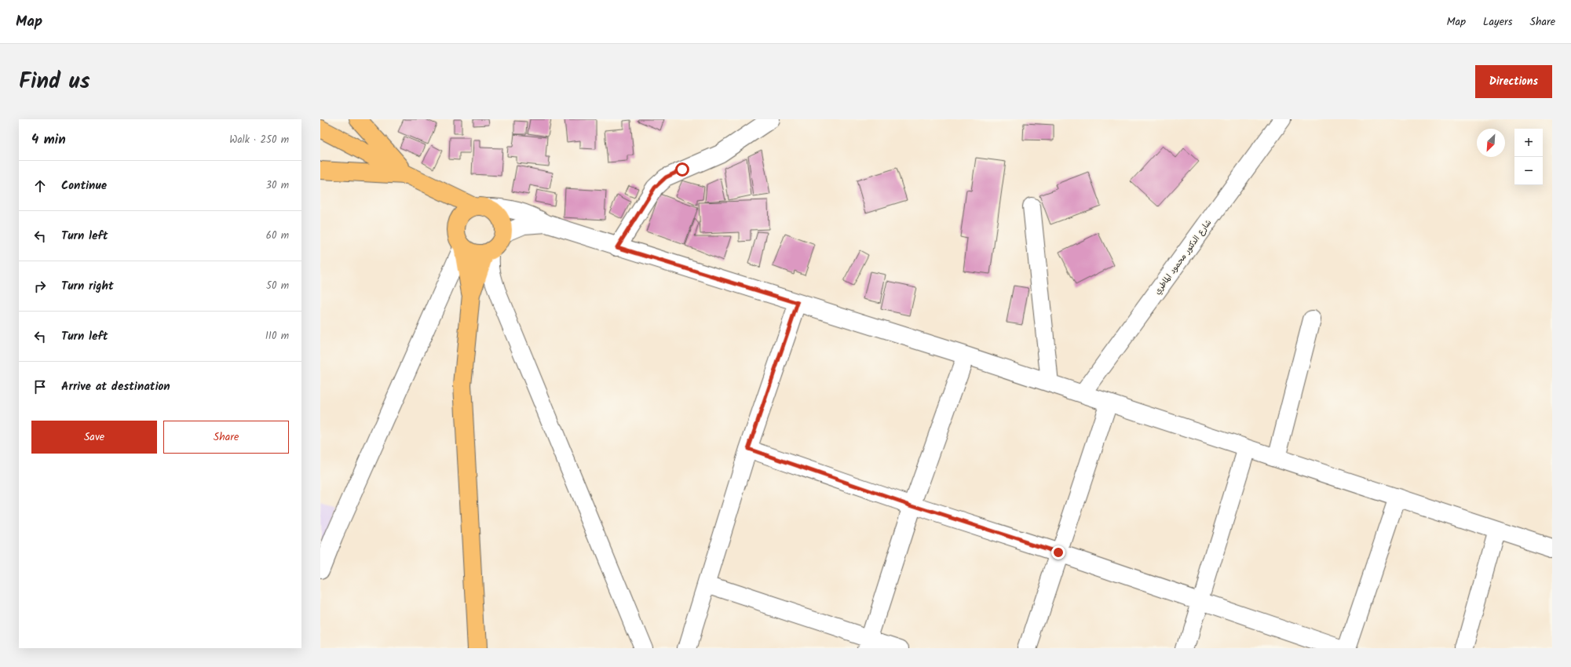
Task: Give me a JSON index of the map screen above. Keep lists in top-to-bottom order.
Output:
{
  "streets": {
    "street": ["شارع الدكتور محمود الماطري"]
  },
  "north": "bottom left",
  "page": {
    "header": "Map",
    "nav": ["Map", "Layers", "Share"],
    "title": "Find us",
    "buttons": [
      "Directions",
      ["Save", "Share"]
    ],
    "heading": ["4 min", "Walk · 250 m"],
    "map_buttons": ["+", "−"],
    "list": [
      ["Continue", "30 m"],
      ["Turn left", "60 m"],
      ["Turn right", "50 m"],
      ["Turn left", "110 m"],
      "Arrive at destination"
    ]
  }
}
